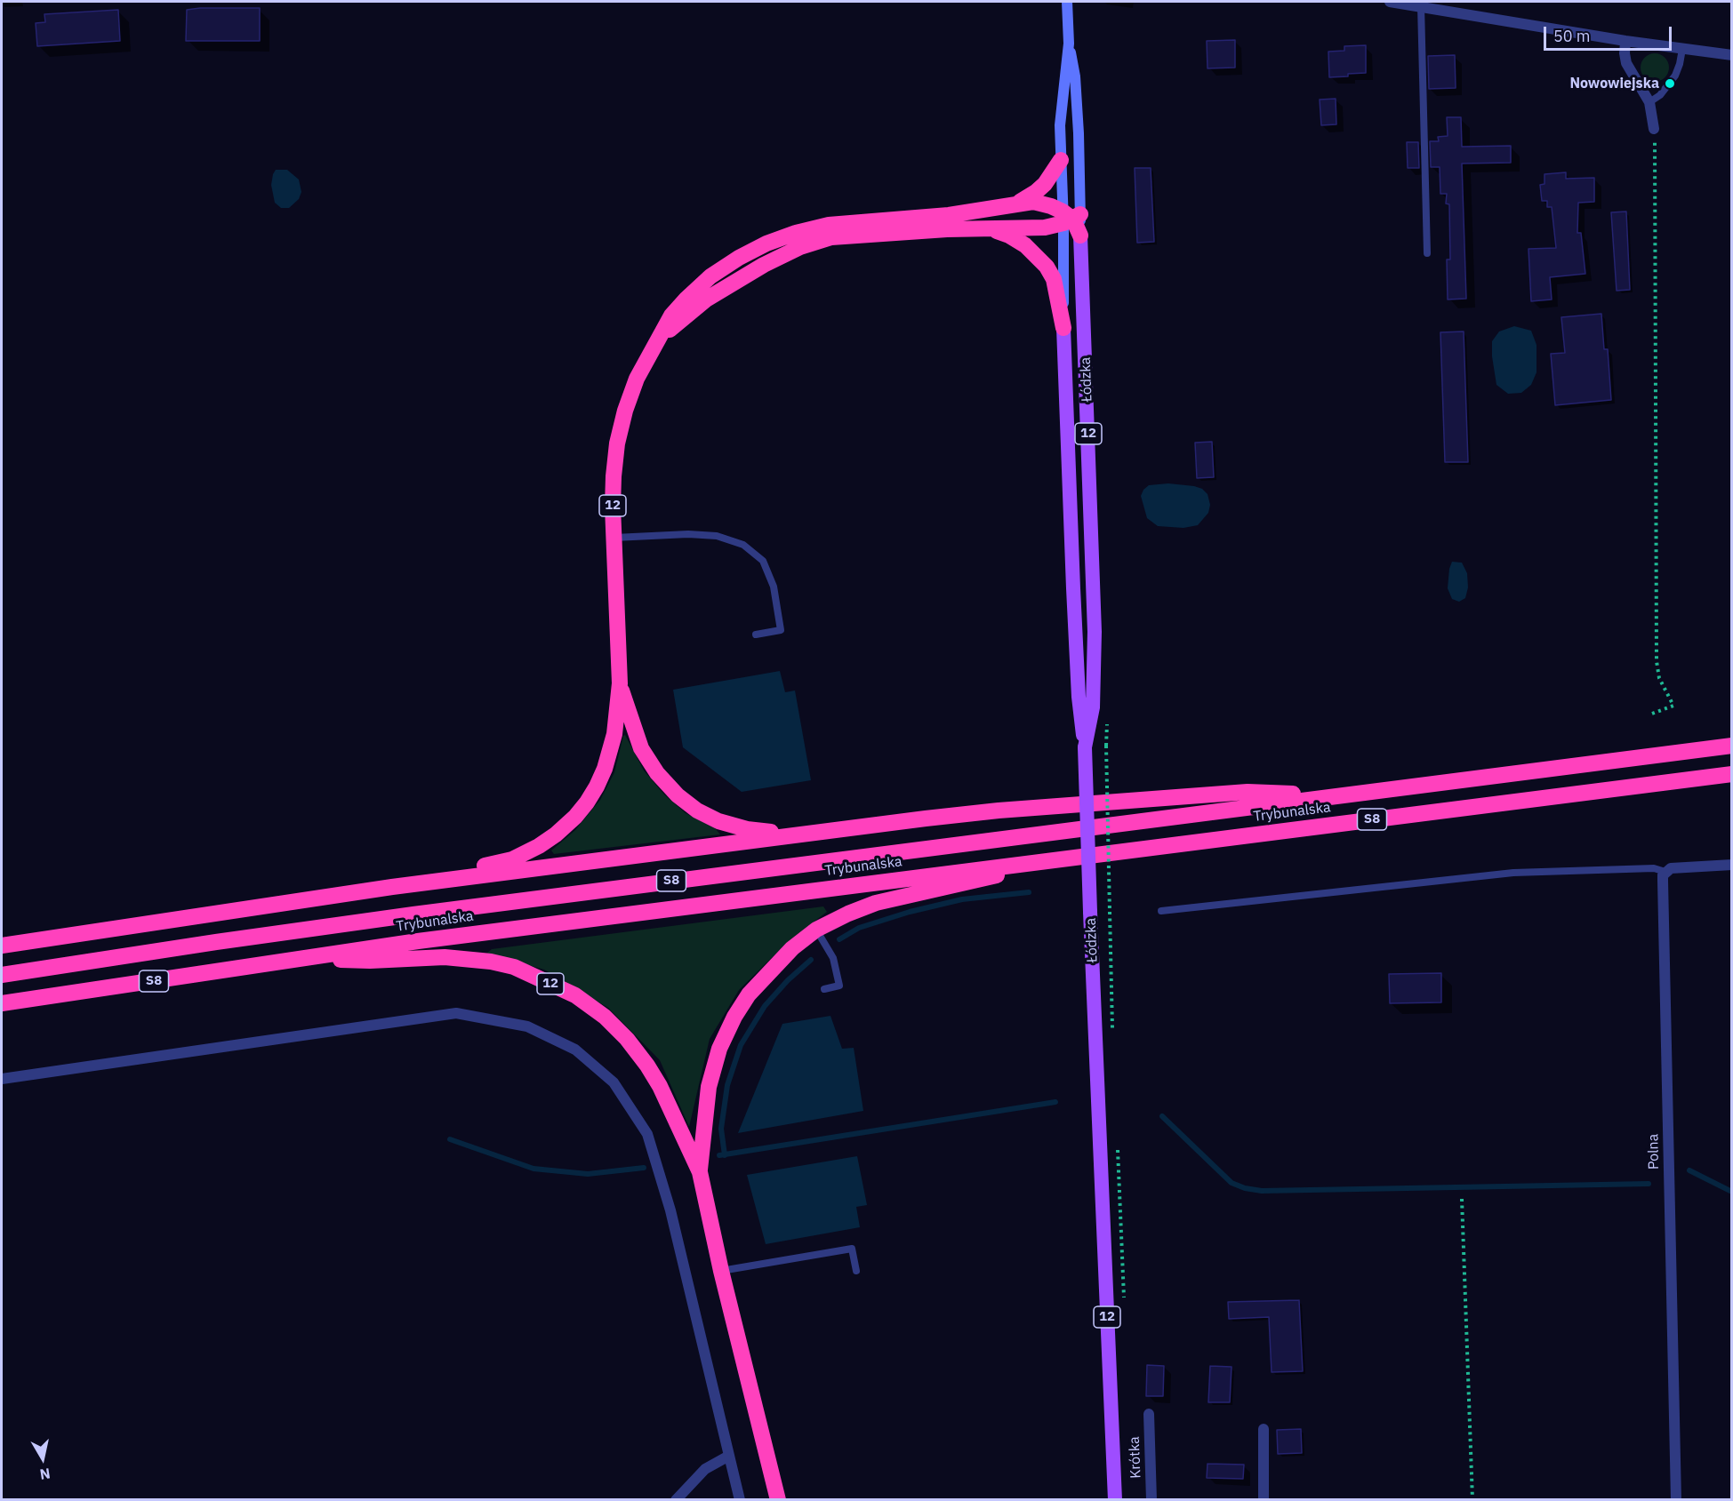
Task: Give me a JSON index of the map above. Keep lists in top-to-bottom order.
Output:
{
  "streets": {
    "highway": ["12", "Trybunalska", "S8"],
    "main road": ["Łódzka"],
    "street": ["Polna", "Krótka"]
  },
  "crossings": [
    ["Łódzka", "12"],
    ["12", "Trybunalska"]
  ],
  "places": ["Nowowiejska"],
  "scale_bar": "50 m",
  "north": "bottom"
}
